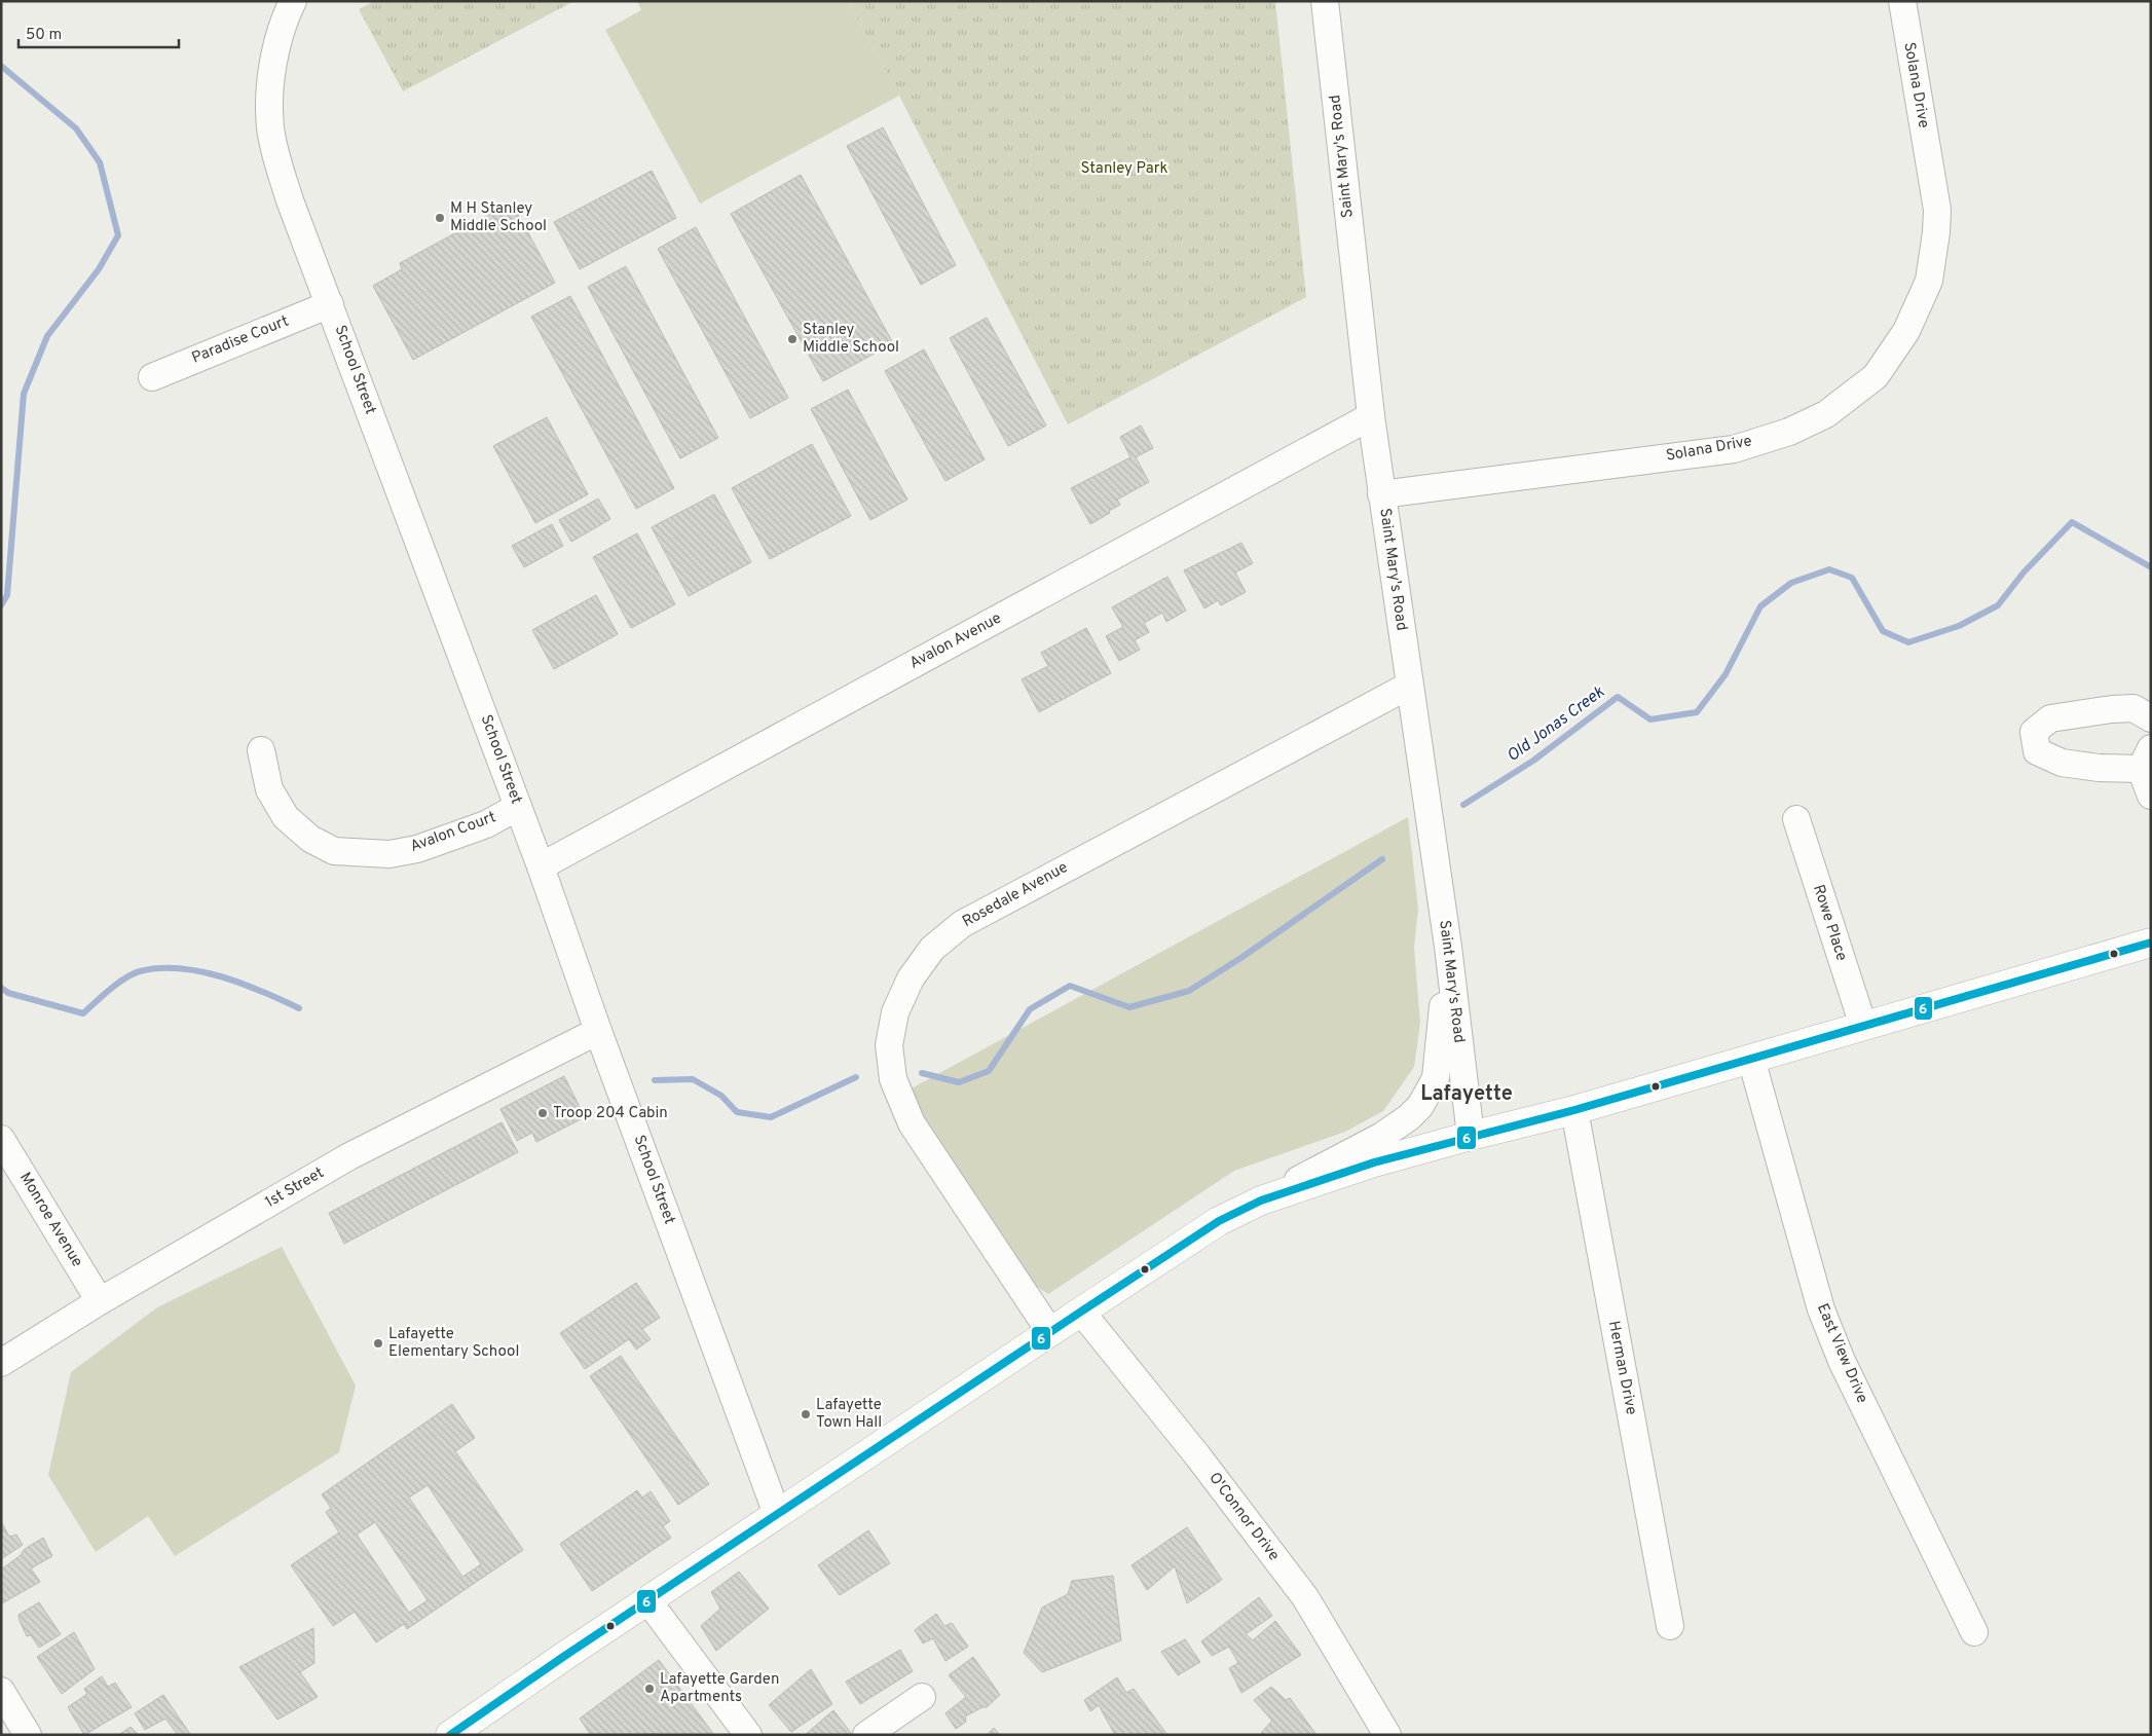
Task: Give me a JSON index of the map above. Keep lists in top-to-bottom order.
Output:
{
  "streets": {
    "street": [
      "Solana Drive",
      "Saint Mary's Road",
      "Paradise Court",
      "School Street",
      "Avalon Avenue",
      "Avalon Court",
      "Rosedale Avenue",
      "Rowe Place",
      "1st Street",
      "Monroe Avenue",
      "East View Drive",
      "Herman Drive",
      "O'Connor Drive"
    ]
  },
  "crossings": [
    ["Solana Drive", "Saint Mary's Road"],
    ["Saint Mary's Road", "Avalon Avenue"],
    ["Saint Mary's Road", "Rosedale Avenue"],
    ["Paradise Court", "School Street"],
    ["School Street", "Avalon Avenue"],
    ["School Street", "Avalon Court"],
    ["School Street", "1st Street"],
    ["1st Street", "Monroe Avenue"]
  ],
  "districts": ["Lafayette"],
  "water": ["Old Jonas Creek"],
  "parks": ["Stanley Park"],
  "places": [
    "M H Stanley Middle School",
    "Stanley Middle School",
    "Troop 204 Cabin",
    "Lafayette Elementary School",
    "Lafayette Town Hall",
    "Lafayette Garden Apartments"
  ],
  "lines": ["transit line 6"],
  "scale_bar": "50 m"
}
